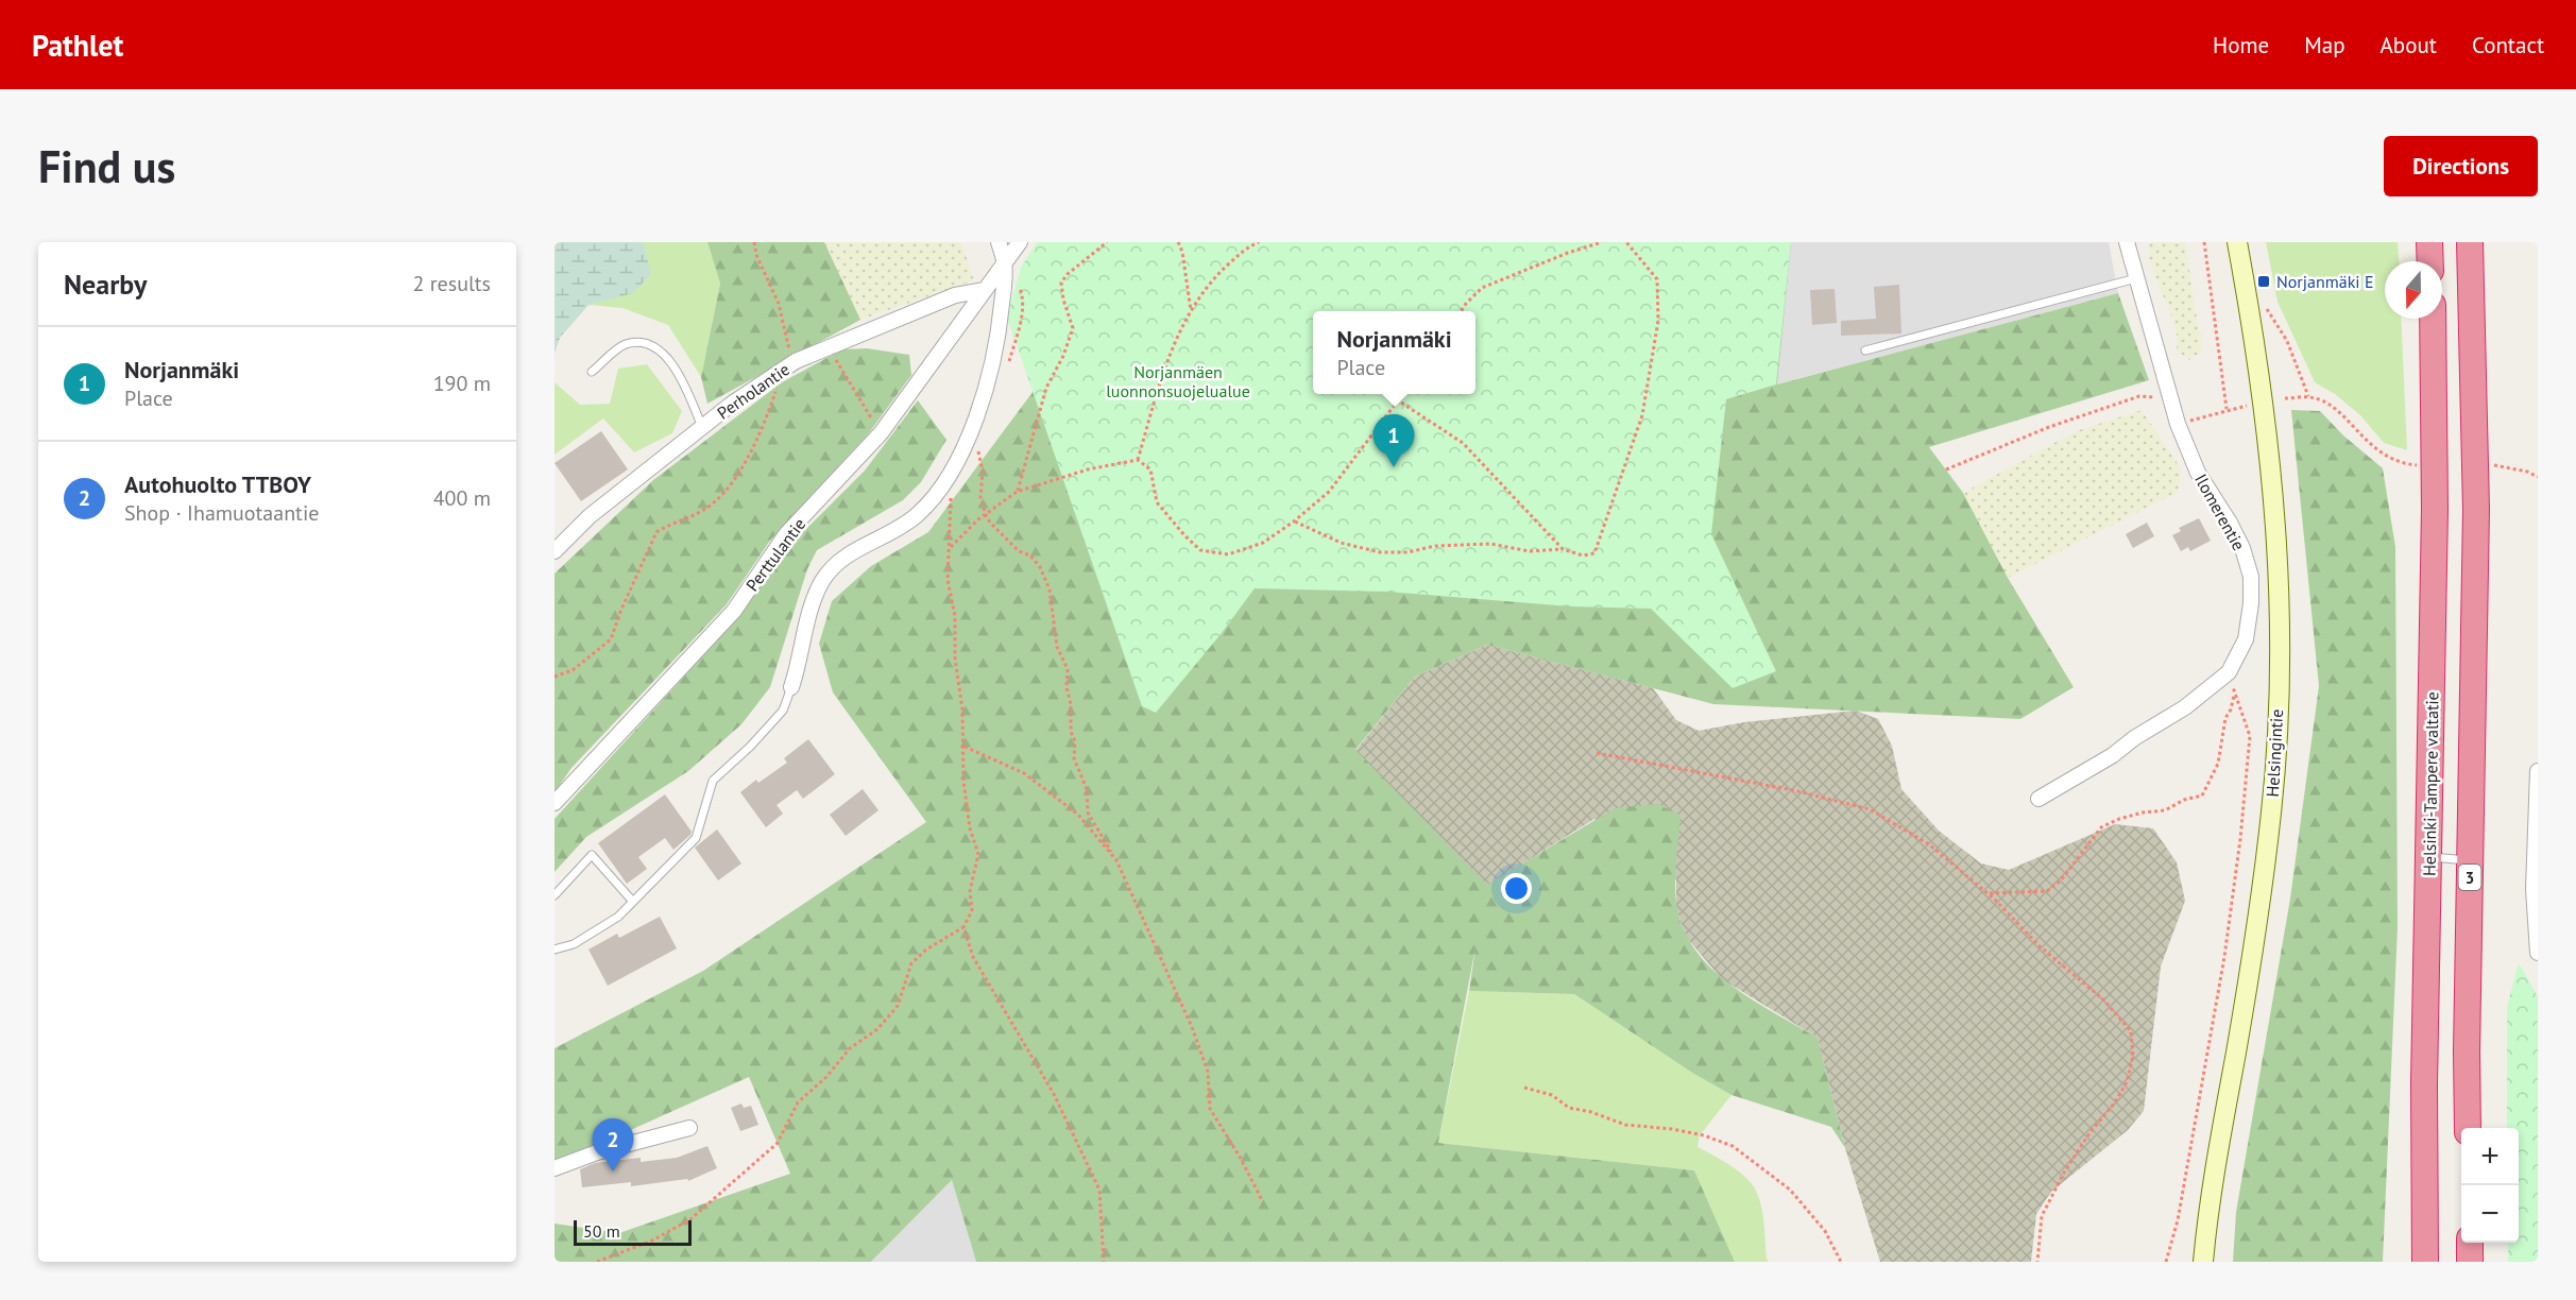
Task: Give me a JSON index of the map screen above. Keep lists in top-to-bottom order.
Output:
{
  "streets": {
    "highway": ["Helsinki-Tampere valtatie", "3"],
    "main road": ["Helsingintie"],
    "street": ["Perholantie", "Ilomerentie", "Perttulantie"]
  },
  "crossings": [
    ["Perholantie", "Perttulantie"]
  ],
  "parks": ["Norjanmäen luonnonsuojelualue"],
  "places": {
    "transit": ["Norjanmäki E"]
  },
  "scale_bar": "50 m",
  "north": "bottom",
  "page": {
    "header": "Pathlet",
    "nav": [
      "Home",
      "Map",
      "About",
      "Contact"
    ],
    "buttons": "Directions",
    "title": "Find us",
    "heading": ["Nearby", "2 results"],
    "popup": ["Norjanmäki", "Place"],
    "list": [
      {
        "mark": "1",
        "name": "Norjanmäki",
        "note": "Place",
        "value": "190 m"
      },
      {
        "mark": "2",
        "name": "Autohuolto TTBOY",
        "note": "Shop · Ihamuotaantie",
        "value": "400 m"
      }
    ],
    "pins": ["1", "2"],
    "map_buttons": ["+", "−"],
    "scale": "50 m"
  }
}
